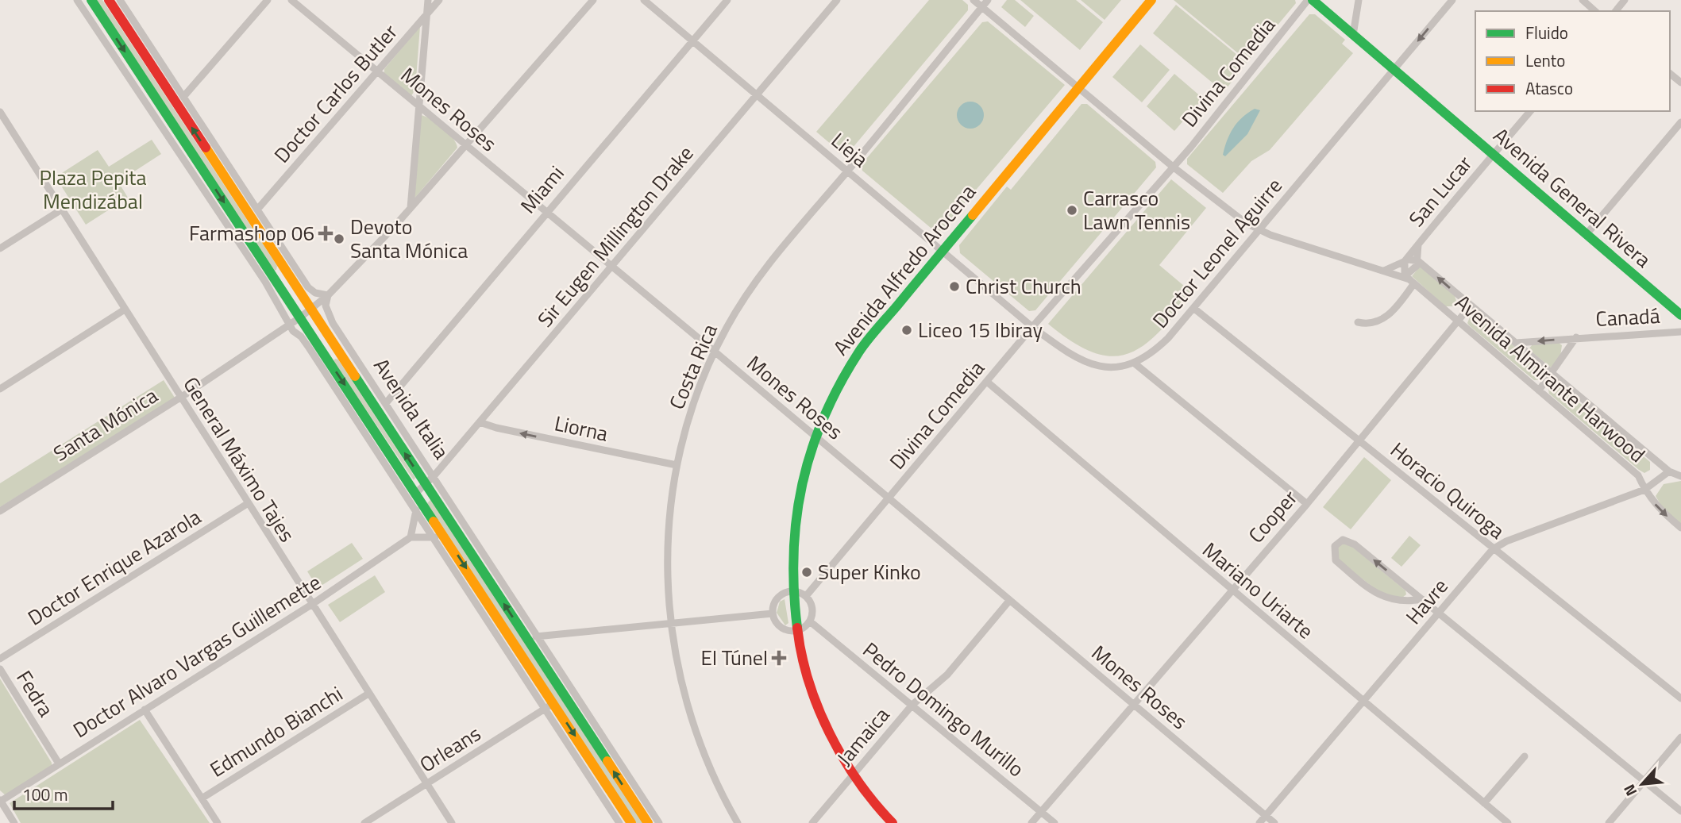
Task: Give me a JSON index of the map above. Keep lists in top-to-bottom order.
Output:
{
  "streets": {
    "main road": ["Avenida General Rivera", "Avenida Alfredo Arocena", "Avenida Italia"],
    "street": [
      "Divina Comedia",
      "Doctor Carlos Butler",
      "Mones Roses",
      "Lieja",
      "Miami",
      "San Lucar",
      "Sir Eugen Millington Drake",
      "Doctor Leonel Aguirre",
      "Canadá",
      "Costa Rica",
      "Avenida Almirante Harwood",
      "Santa Mónica",
      "Liorna",
      "General Máximo Tajes",
      "Horacio Quiroga",
      "Cooper",
      "Doctor Enrique Azarola",
      "Mariano Uriarte",
      "Havre",
      "Doctor Alvaro Vargas Guillemette",
      "Fedra",
      "Pedro Domingo Murillo",
      "Edmundo Bianchi",
      "Jamaica",
      "Orleans"
    ]
  },
  "crossings": [
    ["Divina Comedia", "Mones Roses"],
    ["Divina Comedia", "Lieja"],
    ["Divina Comedia", "Avenida Almirante Harwood"],
    ["Divina Comedia", "Mariano Uriarte"],
    ["Doctor Carlos Butler", "Mones Roses"],
    ["Doctor Carlos Butler", "Avenida Italia"],
    ["Mones Roses", "Miami"],
    ["Mones Roses", "Sir Eugen Millington Drake"],
    ["Mones Roses", "Avenida Alfredo Arocena"],
    ["Mones Roses", "Costa Rica"],
    ["Mones Roses", "Santa Mónica"],
    ["Mones Roses", "Cooper"],
    ["Mones Roses", "Havre"],
    ["Mones Roses", "Jamaica"],
    ["Lieja", "Miami"],
    ["Lieja", "Sir Eugen Millington Drake"],
    ["Lieja", "Avenida Alfredo Arocena"],
    ["Lieja", "Costa Rica"],
    ["Miami", "Avenida Italia"],
    ["San Lucar", "Avenida General Rivera"],
    ["San Lucar", "Avenida Almirante Harwood"],
    ["Avenida General Rivera", "Doctor Leonel Aguirre"],
    ["Sir Eugen Millington Drake", "Avenida Italia"],
    ["Sir Eugen Millington Drake", "Liorna"],
    ["Doctor Leonel Aguirre", "Avenida Almirante Harwood"],
    ["Doctor Leonel Aguirre", "Horacio Quiroga"],
    ["Avenida Alfredo Arocena", "Avenida Almirante Harwood"],
    ["Avenida Alfredo Arocena", "Jamaica"],
    ["Canadá", "Avenida Almirante Harwood"],
    ["Costa Rica", "Avenida Almirante Harwood"],
    ["Costa Rica", "Liorna"],
    ["Avenida Almirante Harwood", "Cooper"],
    ["Avenida Almirante Harwood", "Havre"],
    ["Avenida Italia", "Santa Mónica"],
    ["Avenida Italia", "Orleans"],
    ["Santa Mónica", "General Máximo Tajes"],
    ["General Máximo Tajes", "Doctor Enrique Azarola"],
    ["General Máximo Tajes", "Doctor Alvaro Vargas Guillemette"],
    ["General Máximo Tajes", "Edmundo Bianchi"],
    ["General Máximo Tajes", "Orleans"],
    ["Horacio Quiroga", "Cooper"],
    ["Horacio Quiroga", "Havre"],
    ["Cooper", "Mariano Uriarte"],
    ["Cooper", "Pedro Domingo Murillo"],
    ["Mariano Uriarte", "Havre"],
    ["Doctor Alvaro Vargas Guillemette", "Fedra"],
    ["Pedro Domingo Murillo", "Jamaica"]
  ],
  "one_way": ["Liorna"],
  "parks": ["Plaza Pepita Mendizábal"],
  "places": {
    "other": [
      "Carrasco Lawn Tennis",
      "Devoto Santa Mónica",
      "Christ Church",
      "Liceo 15 Ibiray",
      "Super Kinko"
    ],
    "health": ["Farmashop 06", "El Túnel"]
  },
  "legend": ["Fluido", "Lento", "Atasco"],
  "scale_bar": "100 m",
  "north": "bottom left"
}
